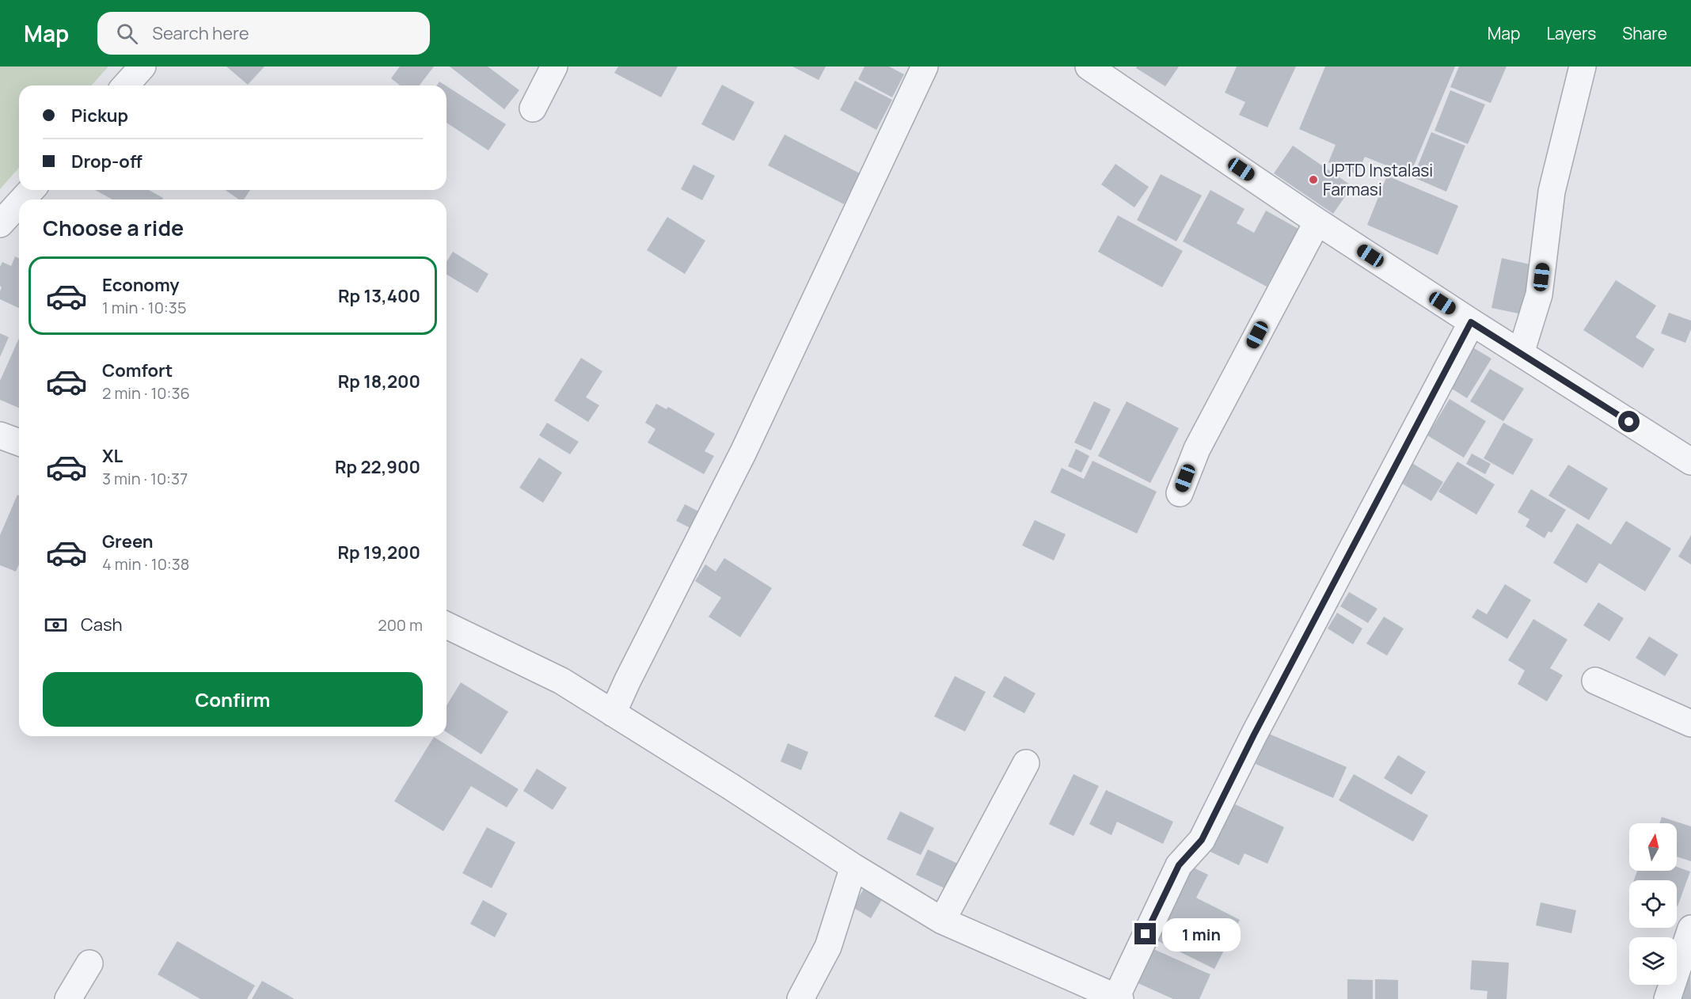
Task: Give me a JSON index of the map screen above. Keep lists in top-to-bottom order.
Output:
{
  "places": ["UPTD Instalasi Farmasi"],
  "north": "top",
  "page": {
    "header": "Map",
    "search": "Search here",
    "nav": ["Map", "Layers", "Share"],
    "banner": ["Pickup", "Drop-off"],
    "heading": "Choose a ride",
    "list": [
      {
        "name": "Economy",
        "note": "1 min · 10:35",
        "value": "Rp 13,400"
      },
      {
        "name": "Comfort",
        "note": "2 min · 10:36",
        "value": "Rp 18,200"
      },
      {
        "name": "XL",
        "note": "3 min · 10:37",
        "value": "Rp 22,900"
      },
      {
        "name": "Green",
        "note": "4 min · 10:38",
        "value": "Rp 19,200"
      }
    ],
    "pay": ["Cash", "200 m"],
    "buttons": "Confirm",
    "bubble": "1 min"
  }
}
